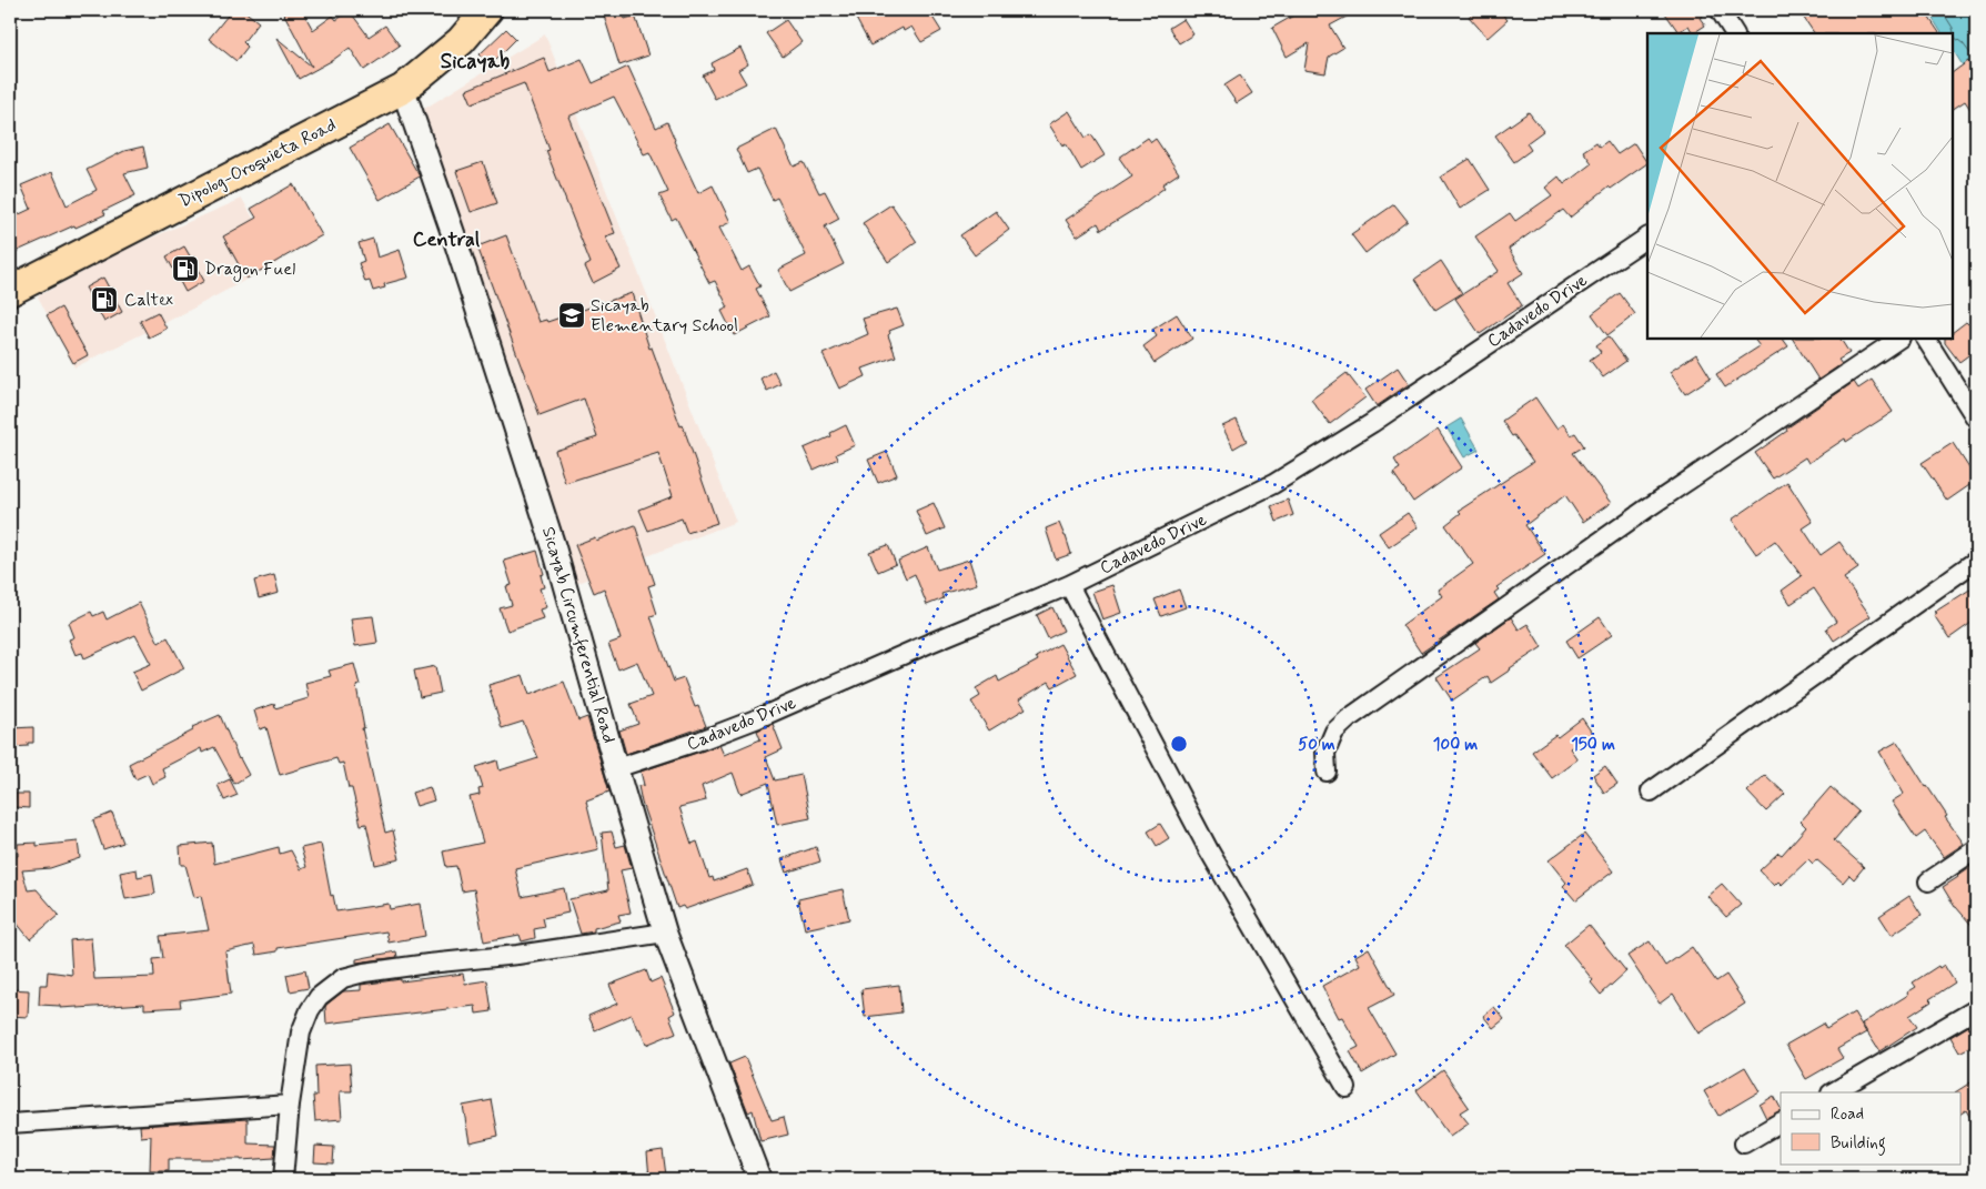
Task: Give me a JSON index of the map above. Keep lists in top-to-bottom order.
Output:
{
  "streets": {
    "highway": ["Dipolog-Oroquieta Road"],
    "street": ["Cadavedo Drive", "Sicayab Circumferential Road"]
  },
  "crossings": [
    ["Dipolog-Oroquieta Road", "Sicayab Circumferential Road"],
    ["Cadavedo Drive", "Sicayab Circumferential Road"]
  ],
  "districts": ["Sicayab", "Central"],
  "places": {
    "fuel station": ["Dragon Fuel", "Caltex"],
    "school or university": ["Sicayab Elementary School"]
  },
  "legend": ["Road", "Building"],
  "rings": ["50 m", "100 m", "150 m"]
}
